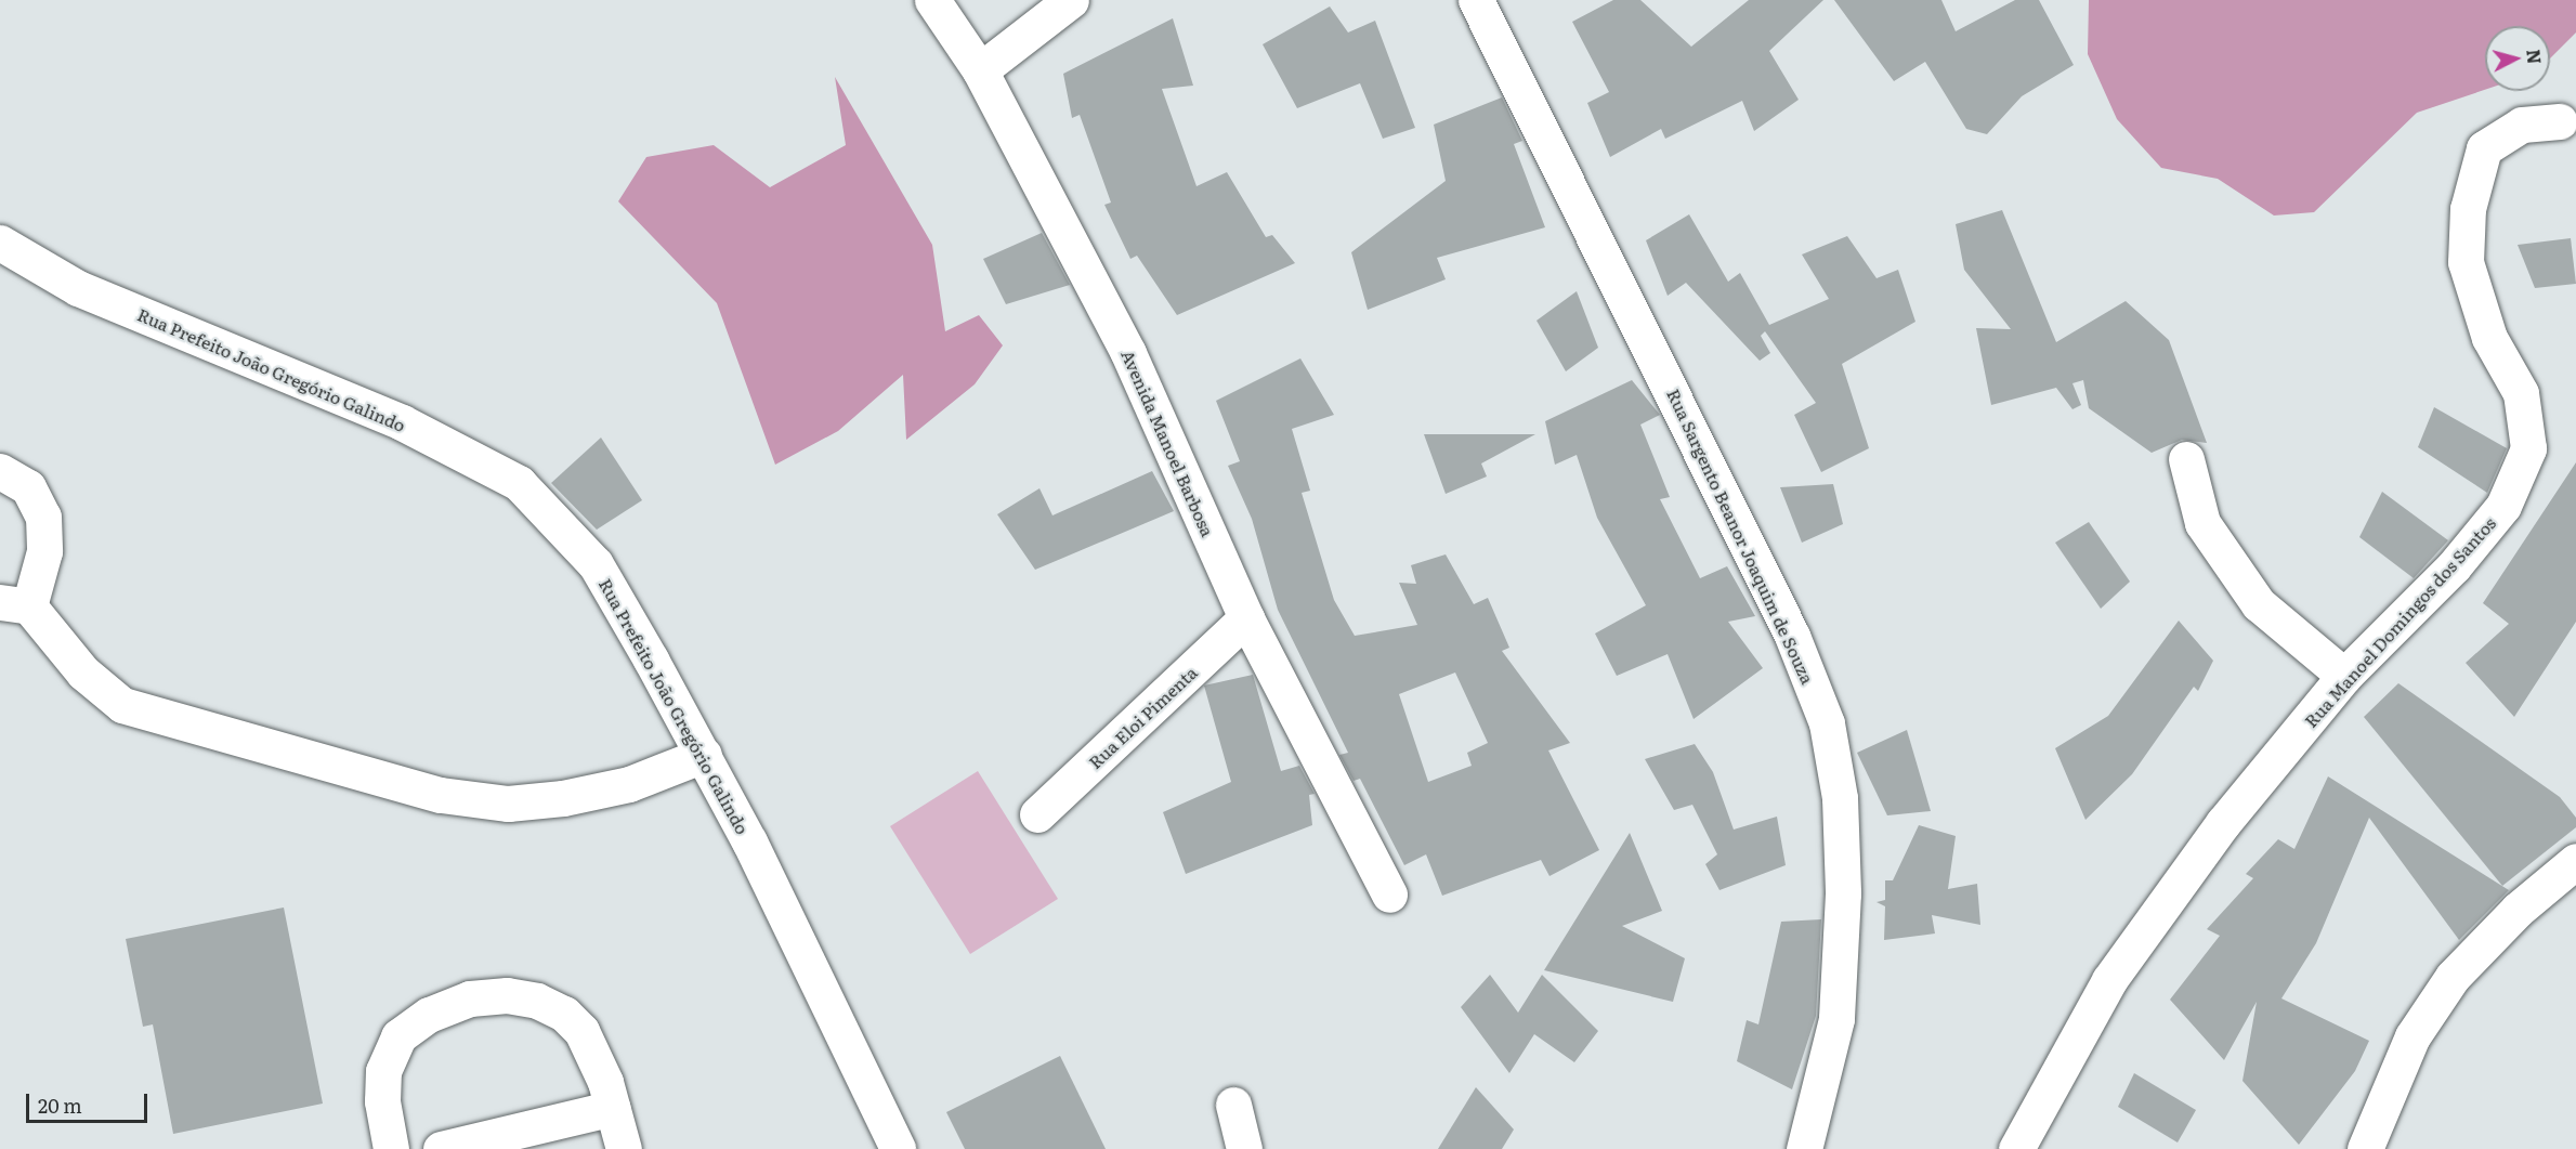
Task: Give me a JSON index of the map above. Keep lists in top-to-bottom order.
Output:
{
  "streets": {
    "street": [
      "Rua Prefeito João Gregório Galindo",
      "Avenida Manoel Barbosa",
      "Rua Sargento Beanor Joaquim de Souza",
      "Rua Manoel Domingos dos Santos",
      "Rua Eloi Pimenta"
    ]
  },
  "crossings": [
    ["Avenida Manoel Barbosa", "Rua Eloi Pimenta"]
  ],
  "scale_bar": "20 m",
  "north": "right"
}
